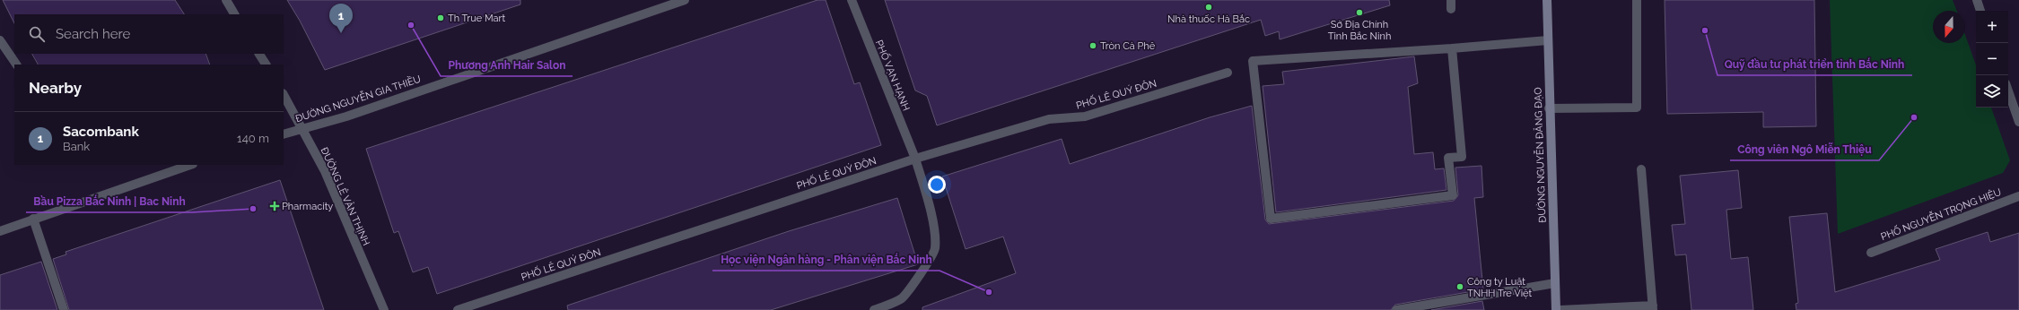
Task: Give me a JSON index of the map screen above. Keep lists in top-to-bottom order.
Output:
{
  "streets": {
    "main road": ["ĐƯỜNG NGUYỄN ĐĂNG ĐẠO"],
    "street": [
      "PHỐ VẠN HẠNH",
      "PHỐ LÊ QUÝ ĐÔN",
      "ĐƯỜNG NGUYỄN GIA THIỀU",
      "ĐƯỜNG LÊ VĂN THỊNH",
      "PHỐ NGUYỄN TRỌNG HIỆU"
    ]
  },
  "crossings": [
    ["PHỐ VẠN HẠNH", "PHỐ LÊ QUÝ ĐÔN"],
    ["ĐƯỜNG NGUYỄN GIA THIỀU", "ĐƯỜNG LÊ VĂN THỊNH"]
  ],
  "places": {
    "other": [
      "Nhà thuốc Hà Bắc",
      "Sở Địa Chính Tỉnh Bắc Ninh",
      "Th True Mart",
      "Phương Anh Hair Salon",
      "Quỹ đầu tư phát triển tỉnh Bắc Ninh",
      "Tròn Cà Phê",
      "Công viên Ngô Miễn Thiệu",
      "Bầu Pizza Bắc Ninh | Bac Ninh",
      "Công ty Luật TNHH Tre Việt",
      "Học viện Ngân hàng - Phân viện Bắc Ninh"
    ],
    "health": ["Pharmacity"]
  },
  "north": "bottom",
  "page": {
    "pins": "1",
    "map_buttons": ["+", "−"],
    "search": "Search here",
    "heading": "Nearby",
    "list": [
      {
        "mark": "1",
        "name": "Sacombank",
        "note": "Bank",
        "value": "140 m"
      }
    ]
  }
}
